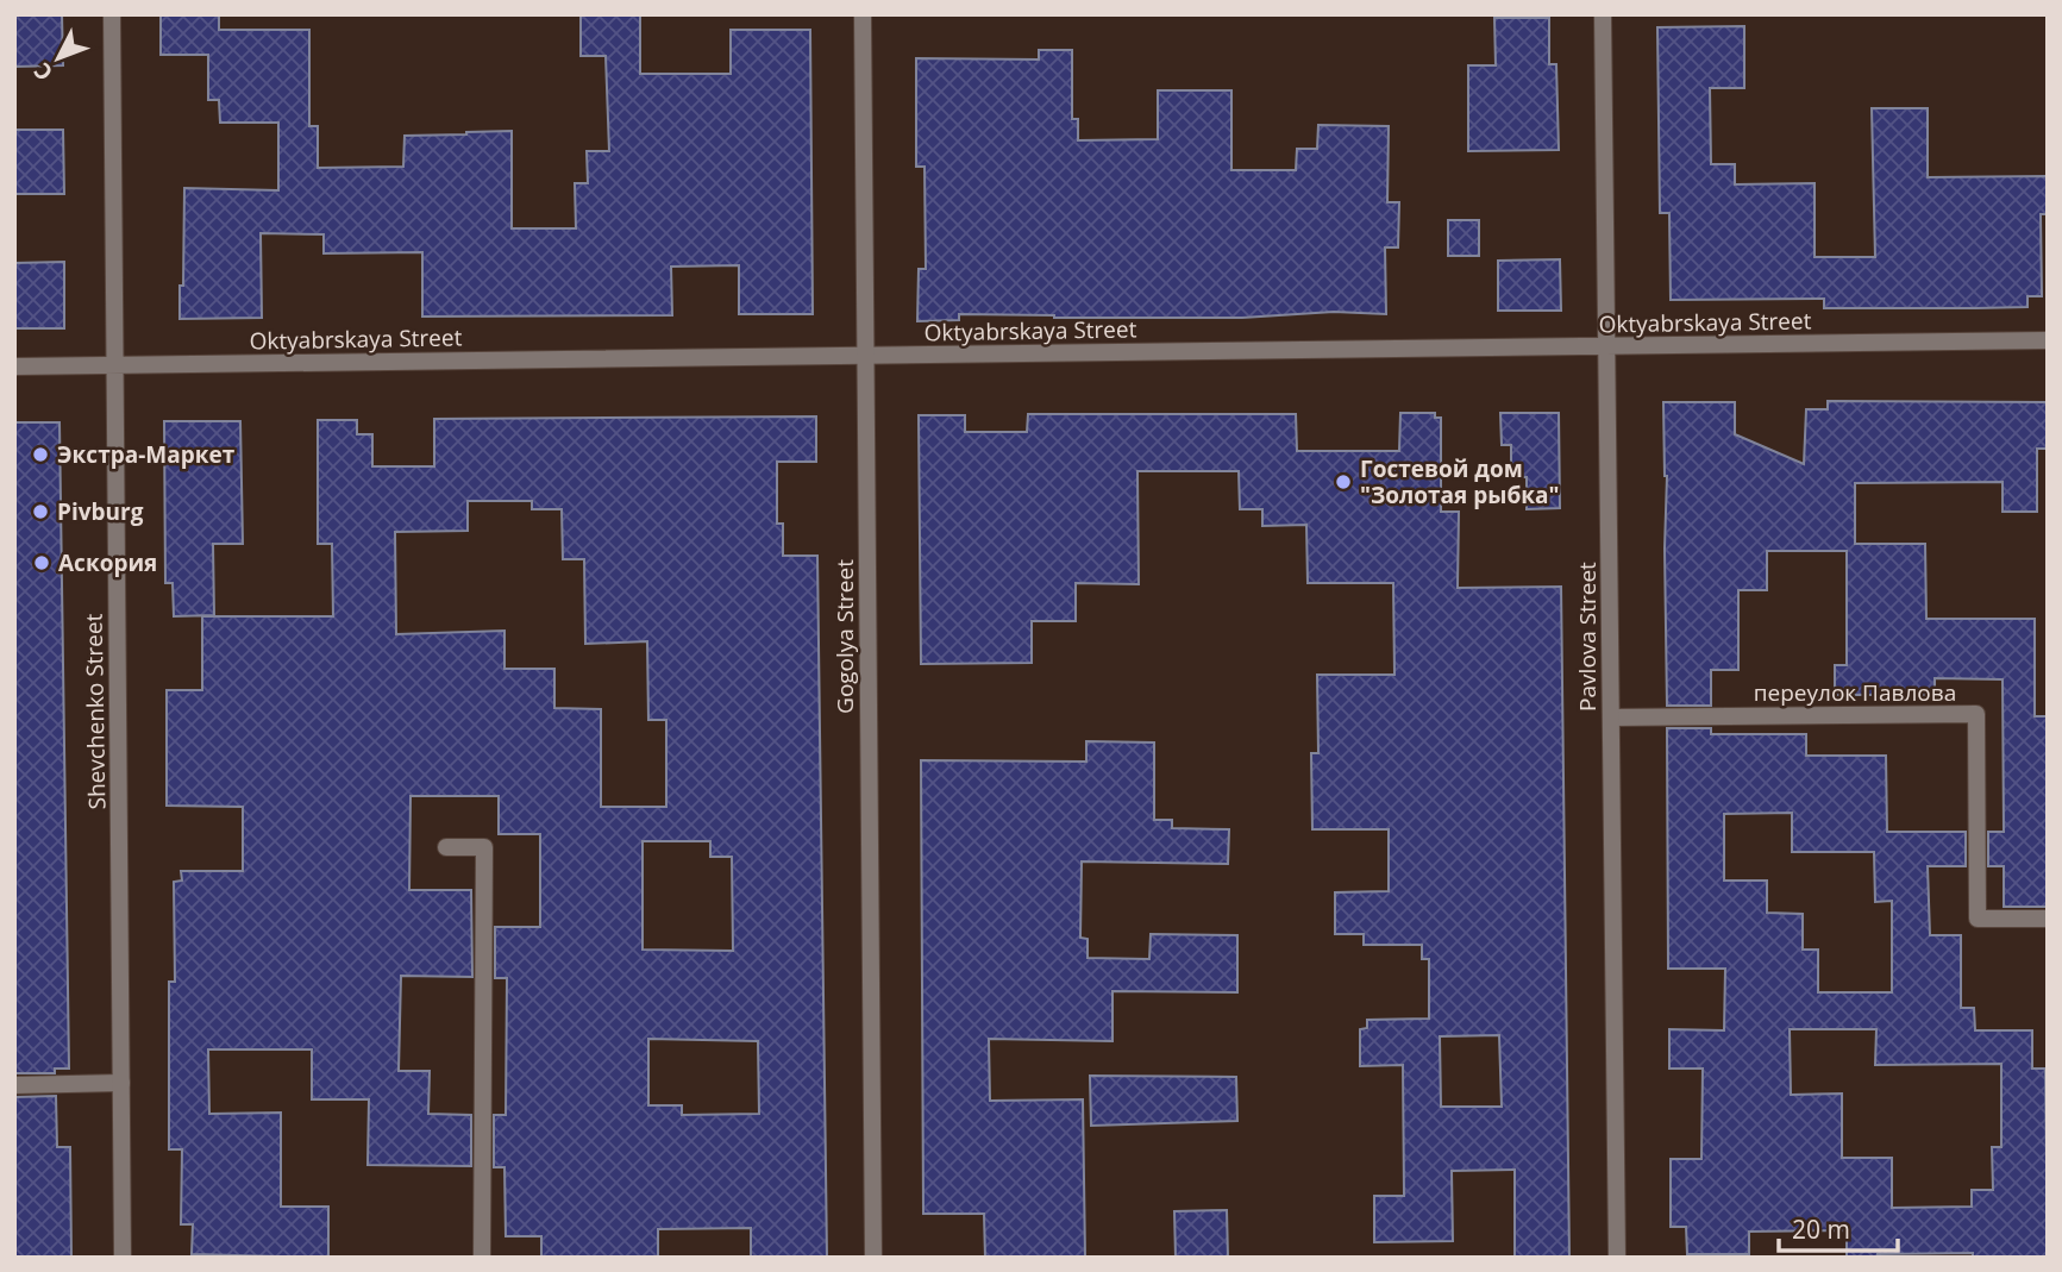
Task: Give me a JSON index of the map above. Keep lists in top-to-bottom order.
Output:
{
  "streets": {
    "street": [
      "Oktyabrskaya Street",
      "Gogolya Street",
      "Pavlova Street",
      "переулок Павлова",
      "Shevchenko Street"
    ]
  },
  "crossings": [
    ["Oktyabrskaya Street", "Gogolya Street"],
    ["Oktyabrskaya Street", "Pavlova Street"],
    ["Oktyabrskaya Street", "Shevchenko Street"],
    ["Pavlova Street", "переулок Павлова"]
  ],
  "places": [
    "Экстра-Маркет",
    "Гостевой дом \"Золотая рыбка\"",
    "Pivburg",
    "Аскория"
  ],
  "scale_bar": "20 m",
  "north": "bottom left"
}
